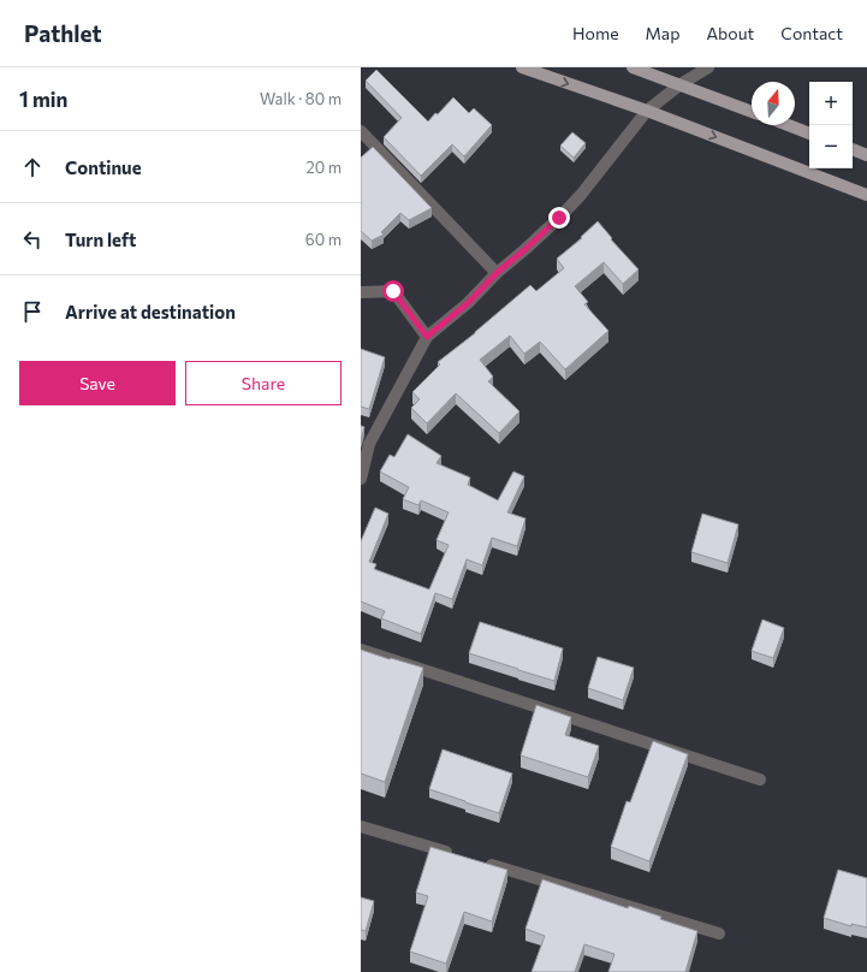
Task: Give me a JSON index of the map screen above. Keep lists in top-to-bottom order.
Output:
{
  "north": "top",
  "page": {
    "header": "Pathlet",
    "nav": [
      "Home",
      "Map",
      "About",
      "Contact"
    ],
    "heading": ["1 min", "Walk · 80 m"],
    "map_buttons": ["+", "−"],
    "list": [
      ["Continue", "20 m"],
      ["Turn left", "60 m"],
      "Arrive at destination"
    ],
    "buttons": ["Save", "Share"]
  }
}
